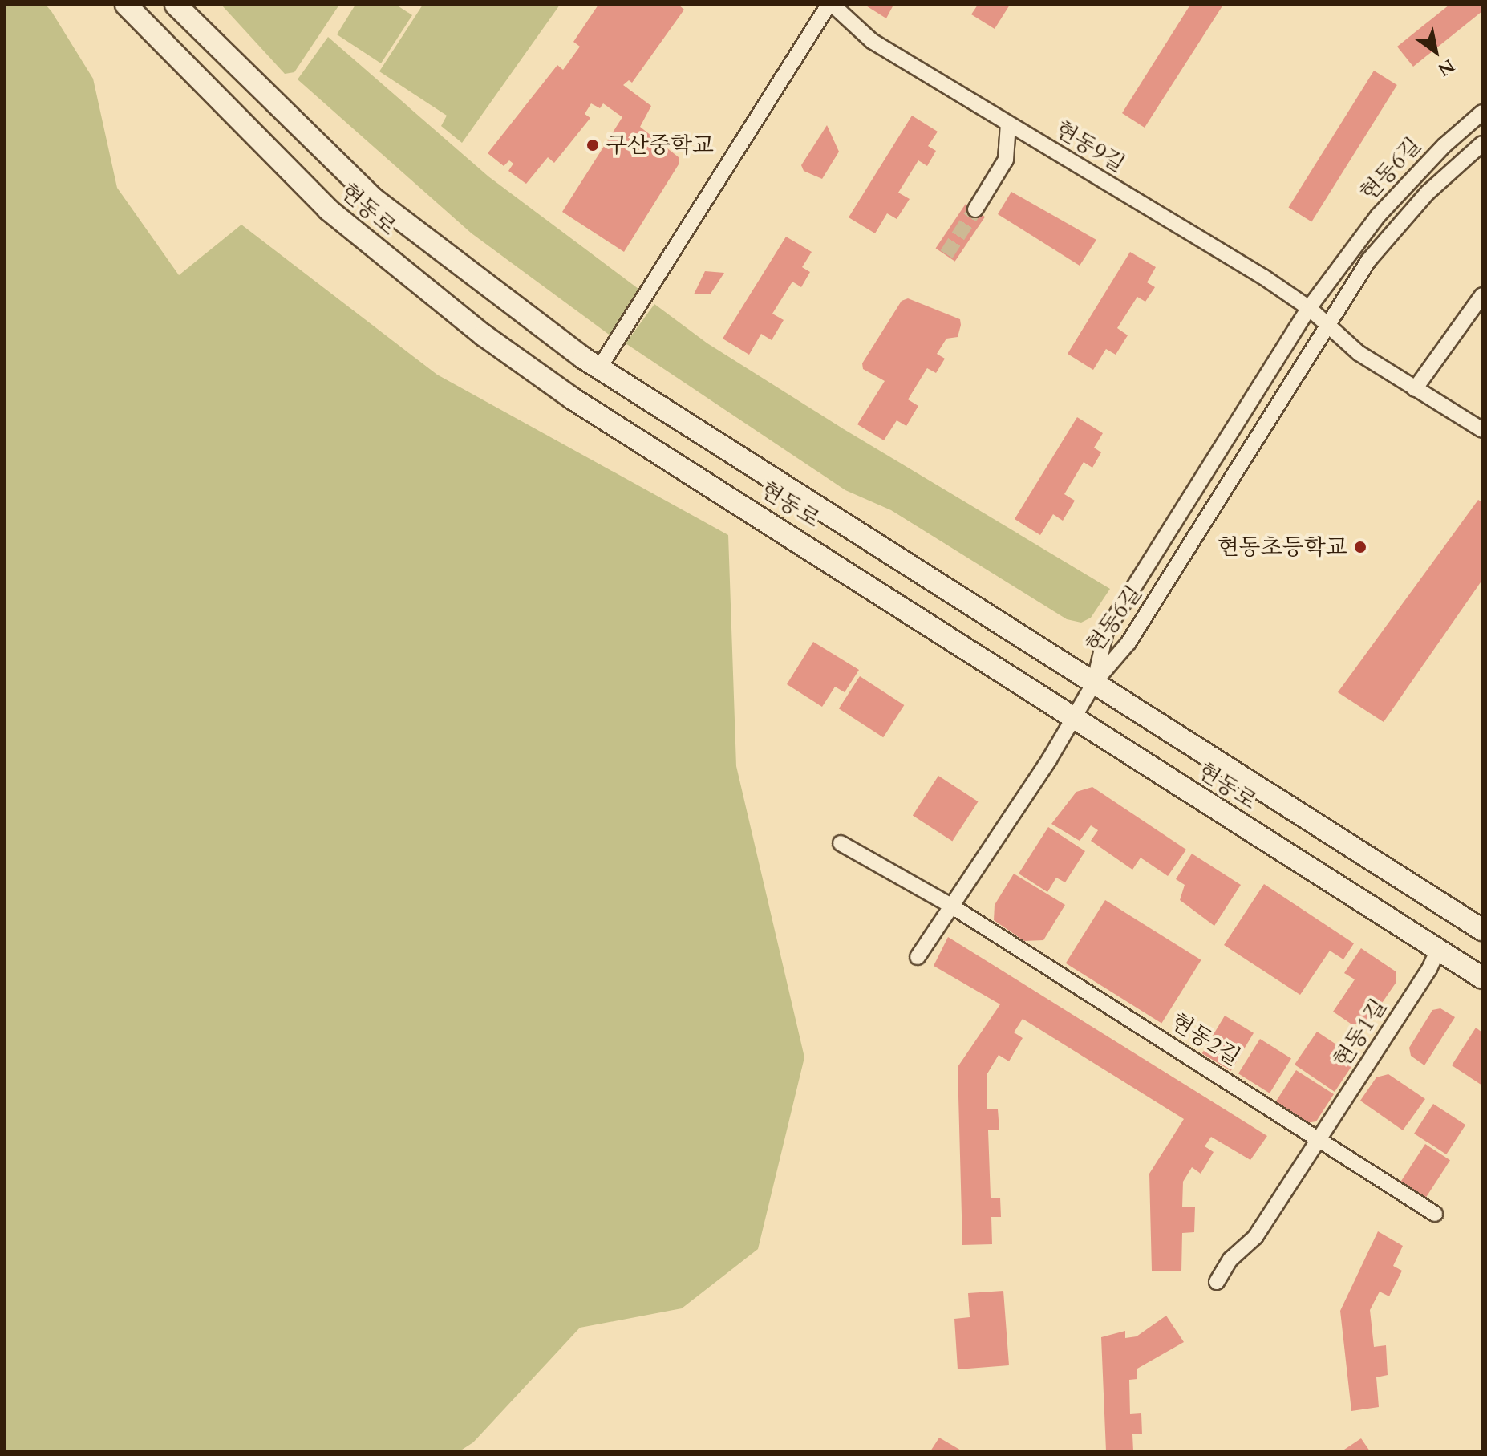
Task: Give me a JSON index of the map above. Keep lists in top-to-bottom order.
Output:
{
  "streets": {
    "main road": ["현동로"],
    "street": [
      "현동9길",
      "현동6길",
      "현동1길",
      "현동2길"
    ]
  },
  "crossings": [
    ["현동9길", "현동6길"],
    ["현동6길", "현동로"],
    ["현동로", "현동1길"],
    ["현동1길", "현동2길"]
  ],
  "places": ["구산중학교", "현동초등학교"],
  "north": "bottom right"
}
